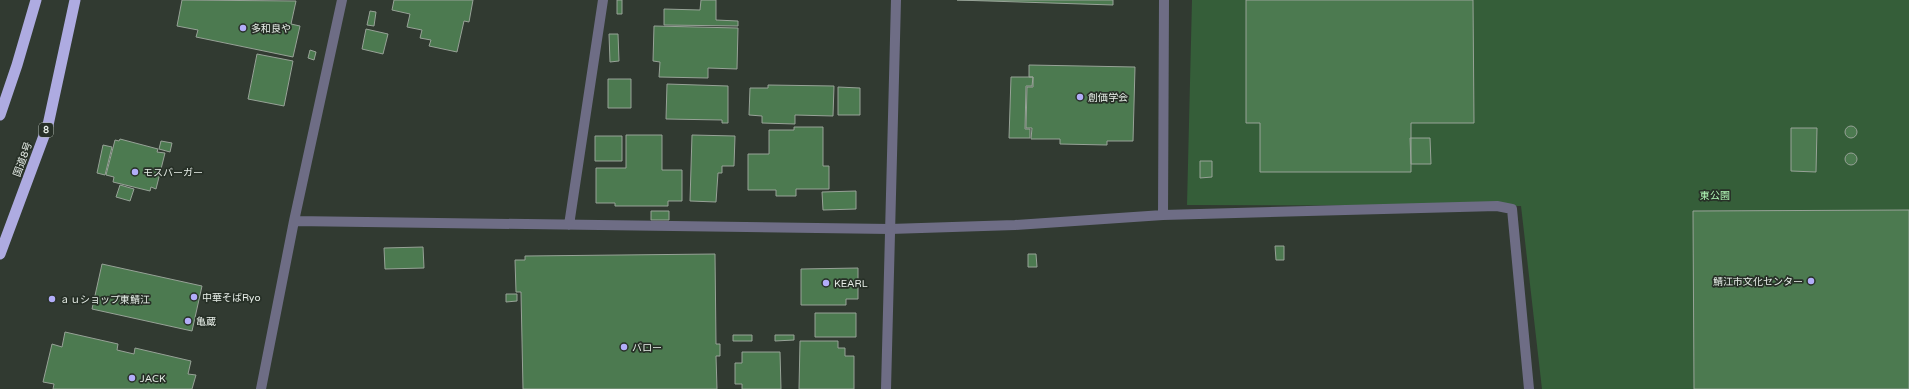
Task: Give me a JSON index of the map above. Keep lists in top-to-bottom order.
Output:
{
  "streets": {
    "highway": ["8", "国道8号"]
  },
  "parks": ["東公園"],
  "places": [
    "多和良や",
    "創価学会",
    "モスバーガー",
    "鯖江市文化センター",
    "KEARL",
    "中華そばRyo",
    "ａｕショップ東鯖江",
    "亀蔵",
    "バロー",
    "JACK"
  ]
}
